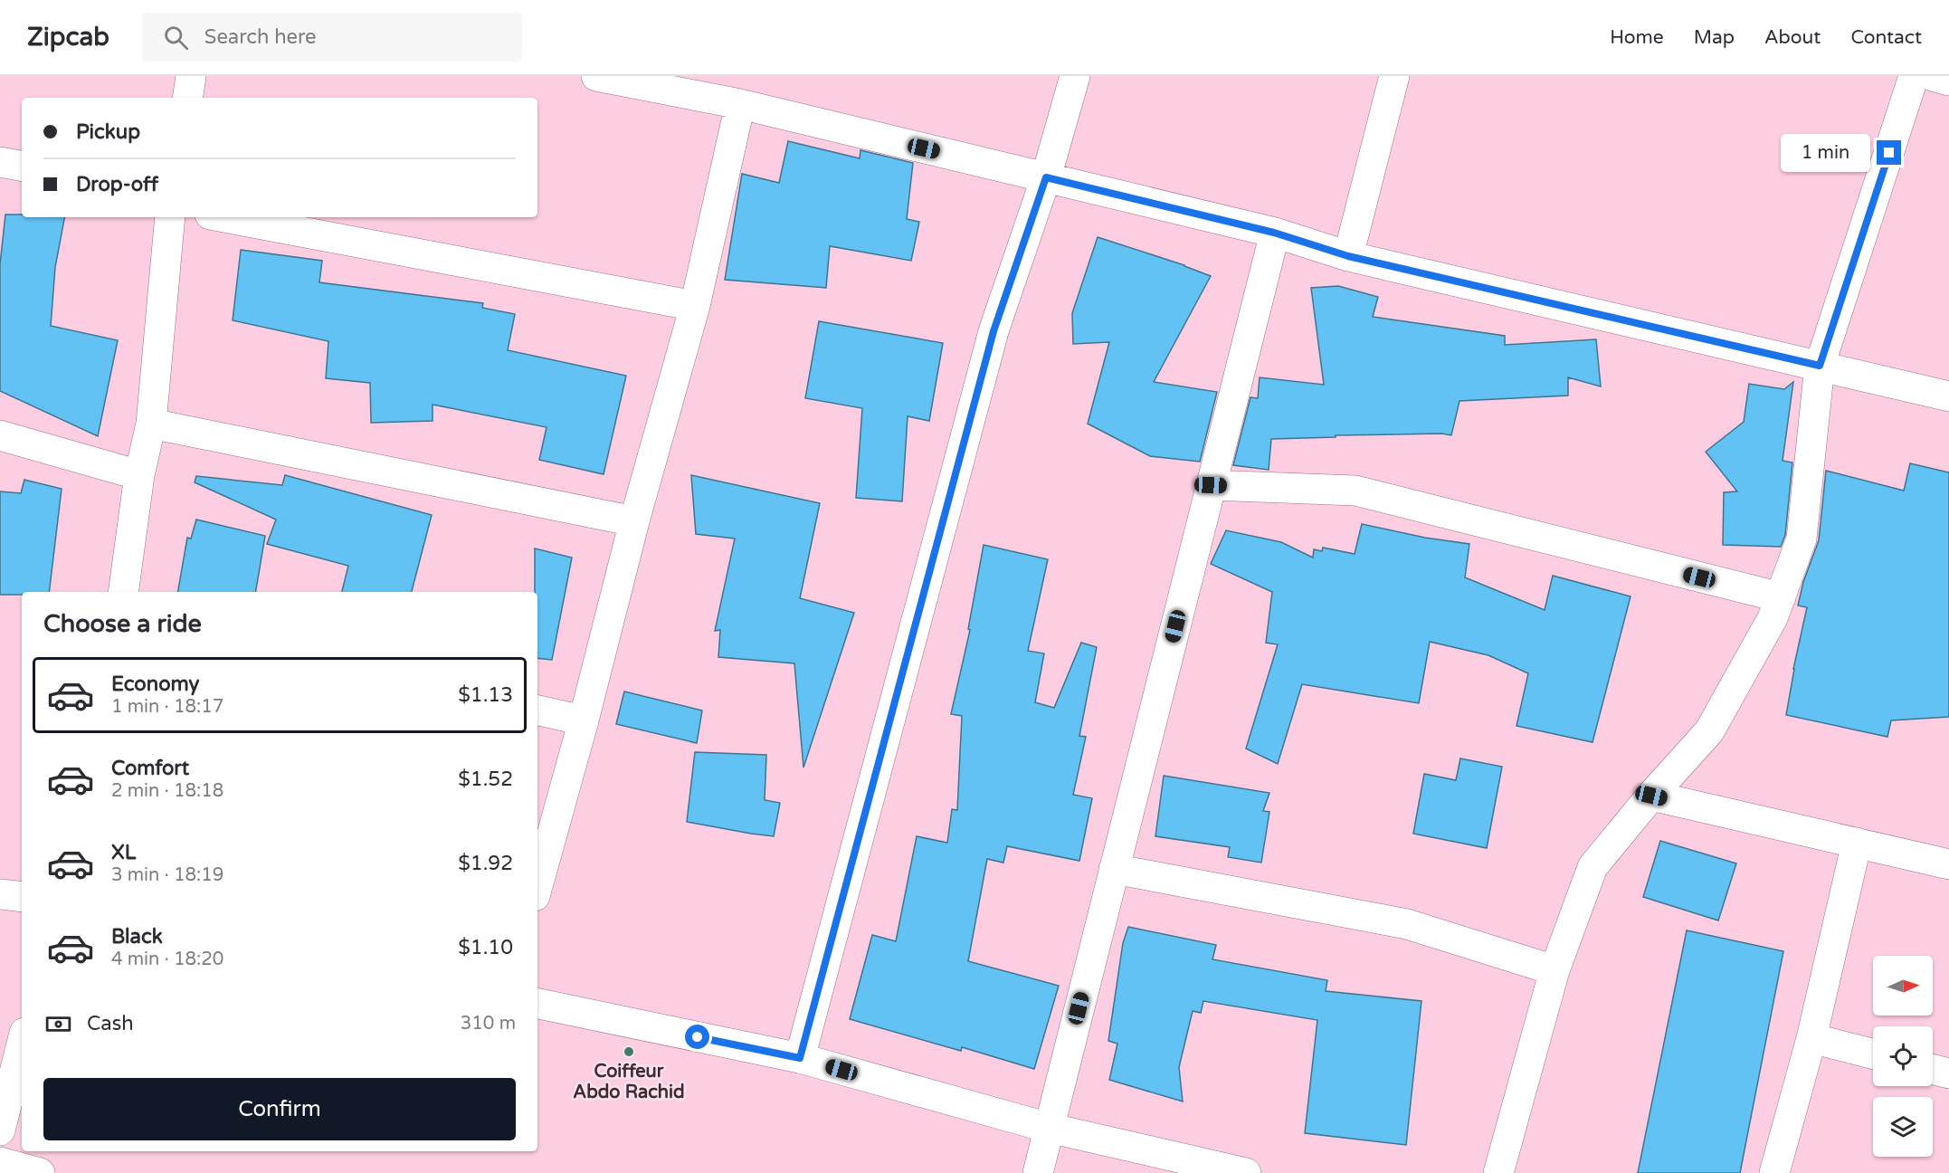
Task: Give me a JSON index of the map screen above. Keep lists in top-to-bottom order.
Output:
{
  "places": ["Coiffeur Abdo Rachid"],
  "north": "right",
  "page": {
    "header": "Zipcab",
    "search": "Search here",
    "nav": [
      "Home",
      "Map",
      "About",
      "Contact"
    ],
    "banner": ["Pickup", "Drop-off"],
    "bubble": "1 min",
    "heading": "Choose a ride",
    "list": [
      {
        "name": "Economy",
        "note": "1 min · 18:17",
        "value": "$1.13"
      },
      {
        "name": "Comfort",
        "note": "2 min · 18:18",
        "value": "$1.52"
      },
      {
        "name": "XL",
        "note": "3 min · 18:19",
        "value": "$1.92"
      },
      {
        "name": "Black",
        "note": "4 min · 18:20",
        "value": "$1.10"
      }
    ],
    "pay": ["Cash", "310 m"],
    "buttons": "Confirm"
  }
}
